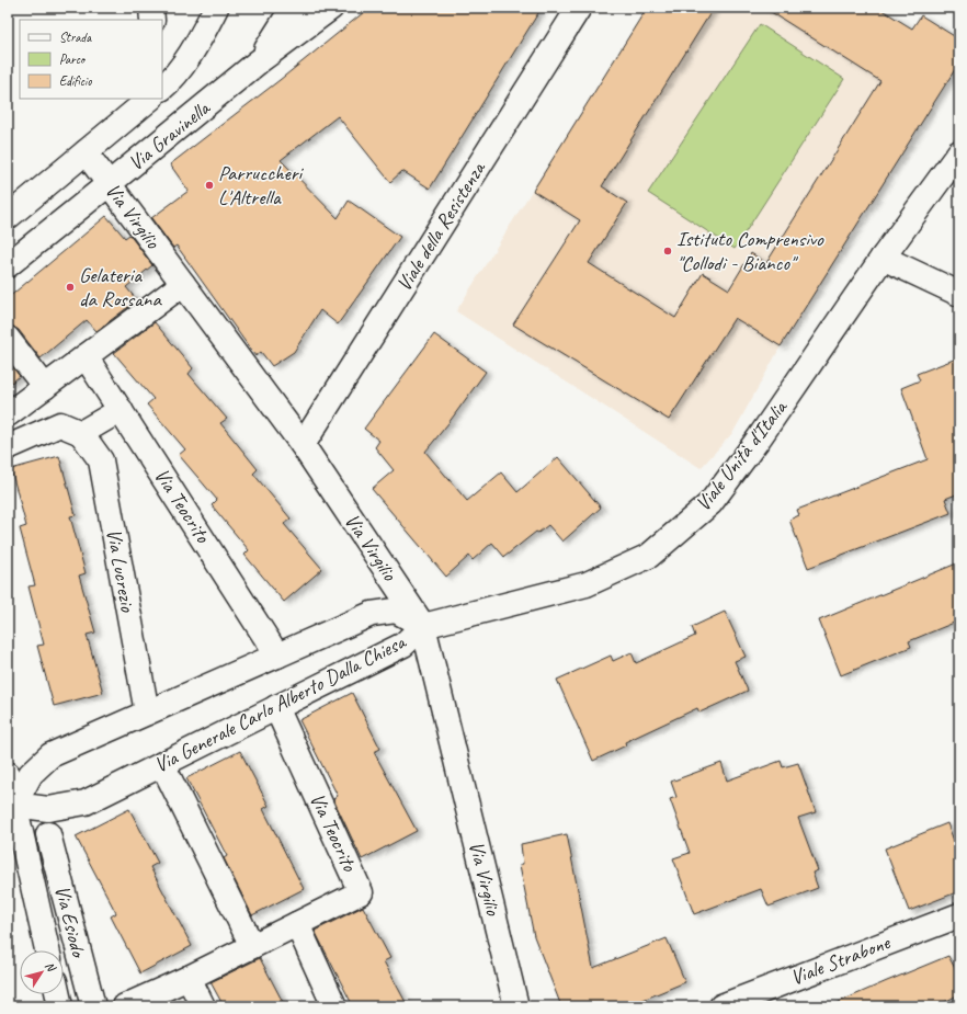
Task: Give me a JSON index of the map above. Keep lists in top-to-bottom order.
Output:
{
  "streets": {
    "street": [
      "Via Gravinella",
      "Via Virgilio",
      "Viale della Resistenza",
      "Viale Unità d'Italia",
      "Via Teocrito",
      "Via Lucrezio",
      "Via Generale Carlo Alberto Dalla Chiesa",
      "Via Esiodo",
      "Viale Strabone"
    ]
  },
  "crossings": [
    ["Via Gravinella", "Via Virgilio"],
    ["Via Virgilio", "Viale della Resistenza"],
    ["Via Virgilio", "Viale Unità d'Italia"],
    ["Via Virgilio", "Via Generale Carlo Alberto Dalla Chiesa"],
    ["Viale Unità d'Italia", "Via Generale Carlo Alberto Dalla Chiesa"],
    ["Via Teocrito", "Via Generale Carlo Alberto Dalla Chiesa"],
    ["Via Lucrezio", "Via Generale Carlo Alberto Dalla Chiesa"],
    ["Via Generale Carlo Alberto Dalla Chiesa", "Via Esiodo"]
  ],
  "places": ["Parruccheri L'Altrella", "Istituto Comprensivo \"Collodi - Bianco\"", "Gelateria da Rossana"],
  "legend": ["Strada", "Parco", "Edificio"],
  "north": "top right"
}
